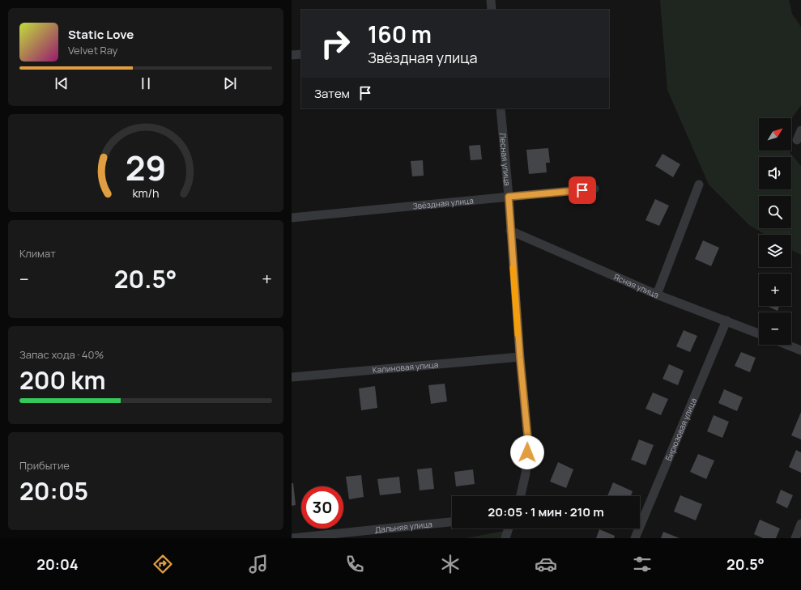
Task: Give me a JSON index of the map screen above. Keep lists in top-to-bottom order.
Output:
{
  "streets": {
    "street": [
      "Лесная улица",
      "Звёздная улица",
      "Ясная улица",
      "Калиновая улица",
      "Бирюзовая улица",
      "Дальняя улица"
    ]
  },
  "crossings": [
    ["Лесная улица", "Звёздная улица"],
    ["Лесная улица", "Ясная улица"],
    ["Лесная улица", "Калиновая улица"],
    ["Ясная улица", "Бирюзовая улица"]
  ],
  "north": "top right",
  "page": {
    "turn": ["160 m", "Звёздная улица"],
    "song": ["Static Love", "Velvet Ray"],
    "then": "Затем",
    "map_buttons": ["+", "−"],
    "tile": [
      "Климат",
      ["Запас хода · 40%", "200 km"],
      ["Прибытие", "20:05"]
    ],
    "heat": ["−", "20.5°", "+"],
    "limit": "30",
    "trip": "20:05 · 1 мин · 210 m",
    "tabs": ["20:04", "20.5°"],
    "gauge": ["29", "km/h"]
  }
}
